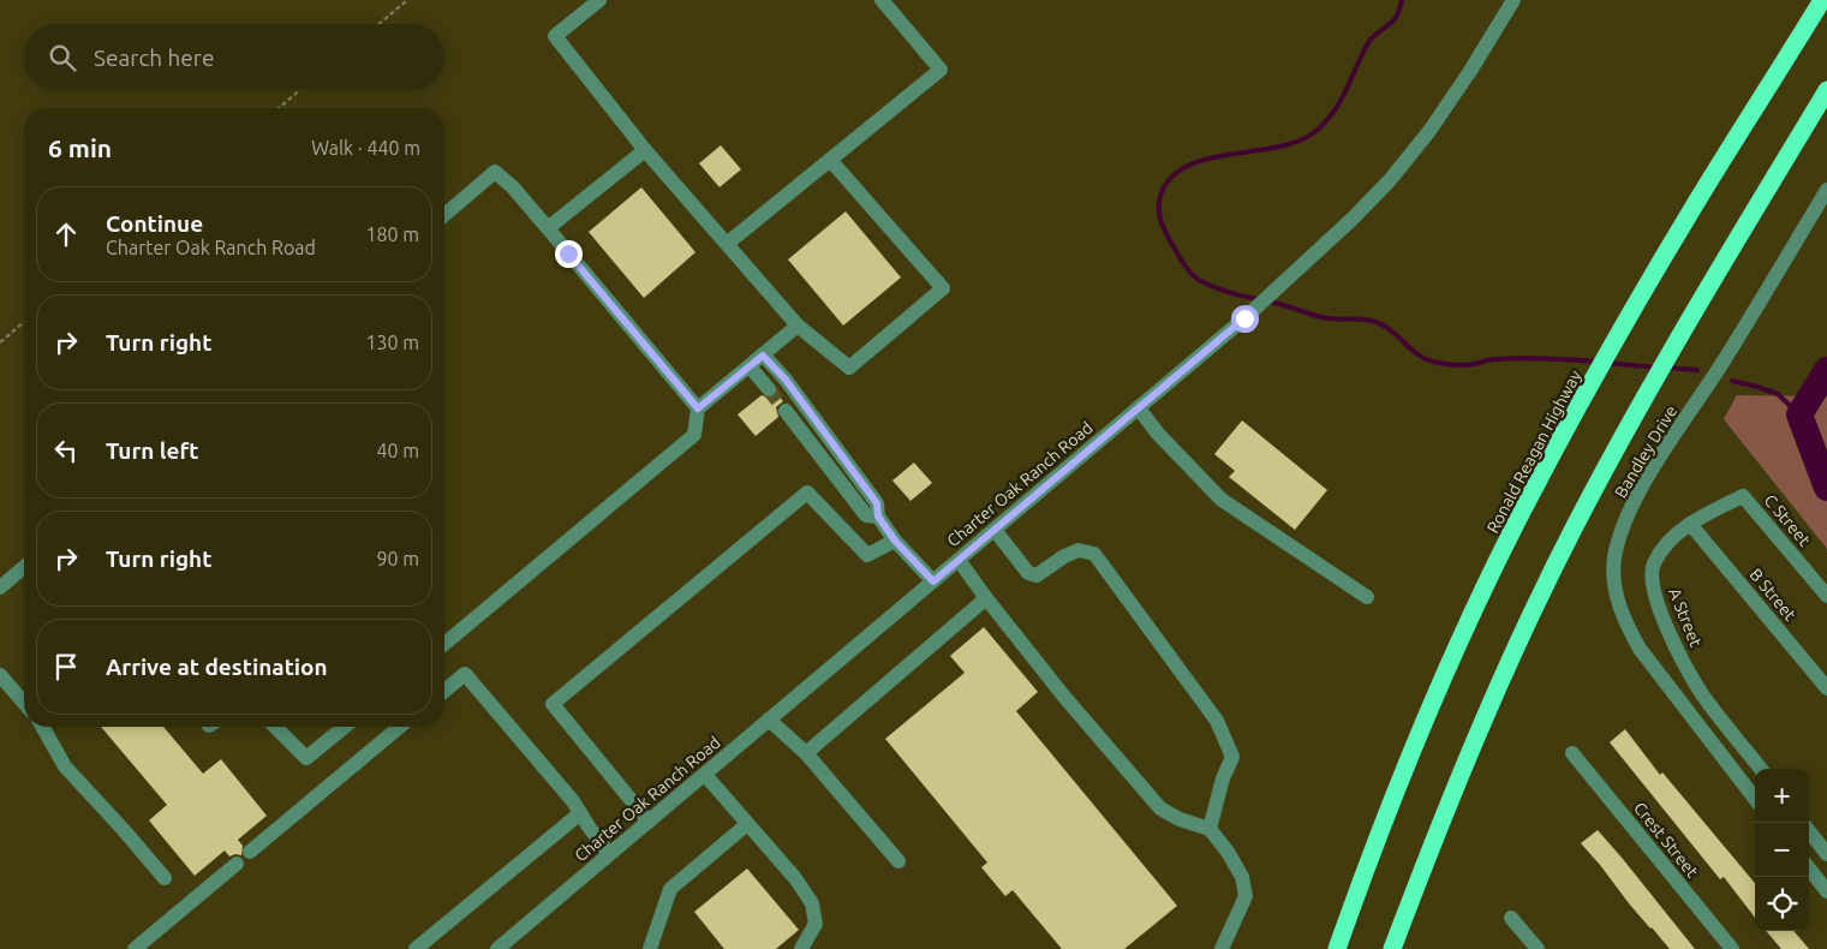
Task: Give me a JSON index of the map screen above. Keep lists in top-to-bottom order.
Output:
{
  "streets": {
    "highway": ["Ronald Reagan Highway"],
    "street": [
      "Bandley Drive",
      "Charter Oak Ranch Road",
      "C Street",
      "B Street",
      "A Street",
      "Crest Street"
    ]
  },
  "crossings": [
    ["C Street", "A Street"],
    ["B Street", "A Street"]
  ],
  "page": {
    "search": "Search here",
    "heading": ["6 min", "Walk · 440 m"],
    "list": [
      ["Continue", "Charter Oak Ranch Road", "180 m"],
      ["Turn right", "130 m"],
      ["Turn left", "40 m"],
      ["Turn right", "90 m"],
      "Arrive at destination"
    ],
    "map_buttons": ["+", "−"]
  }
}
